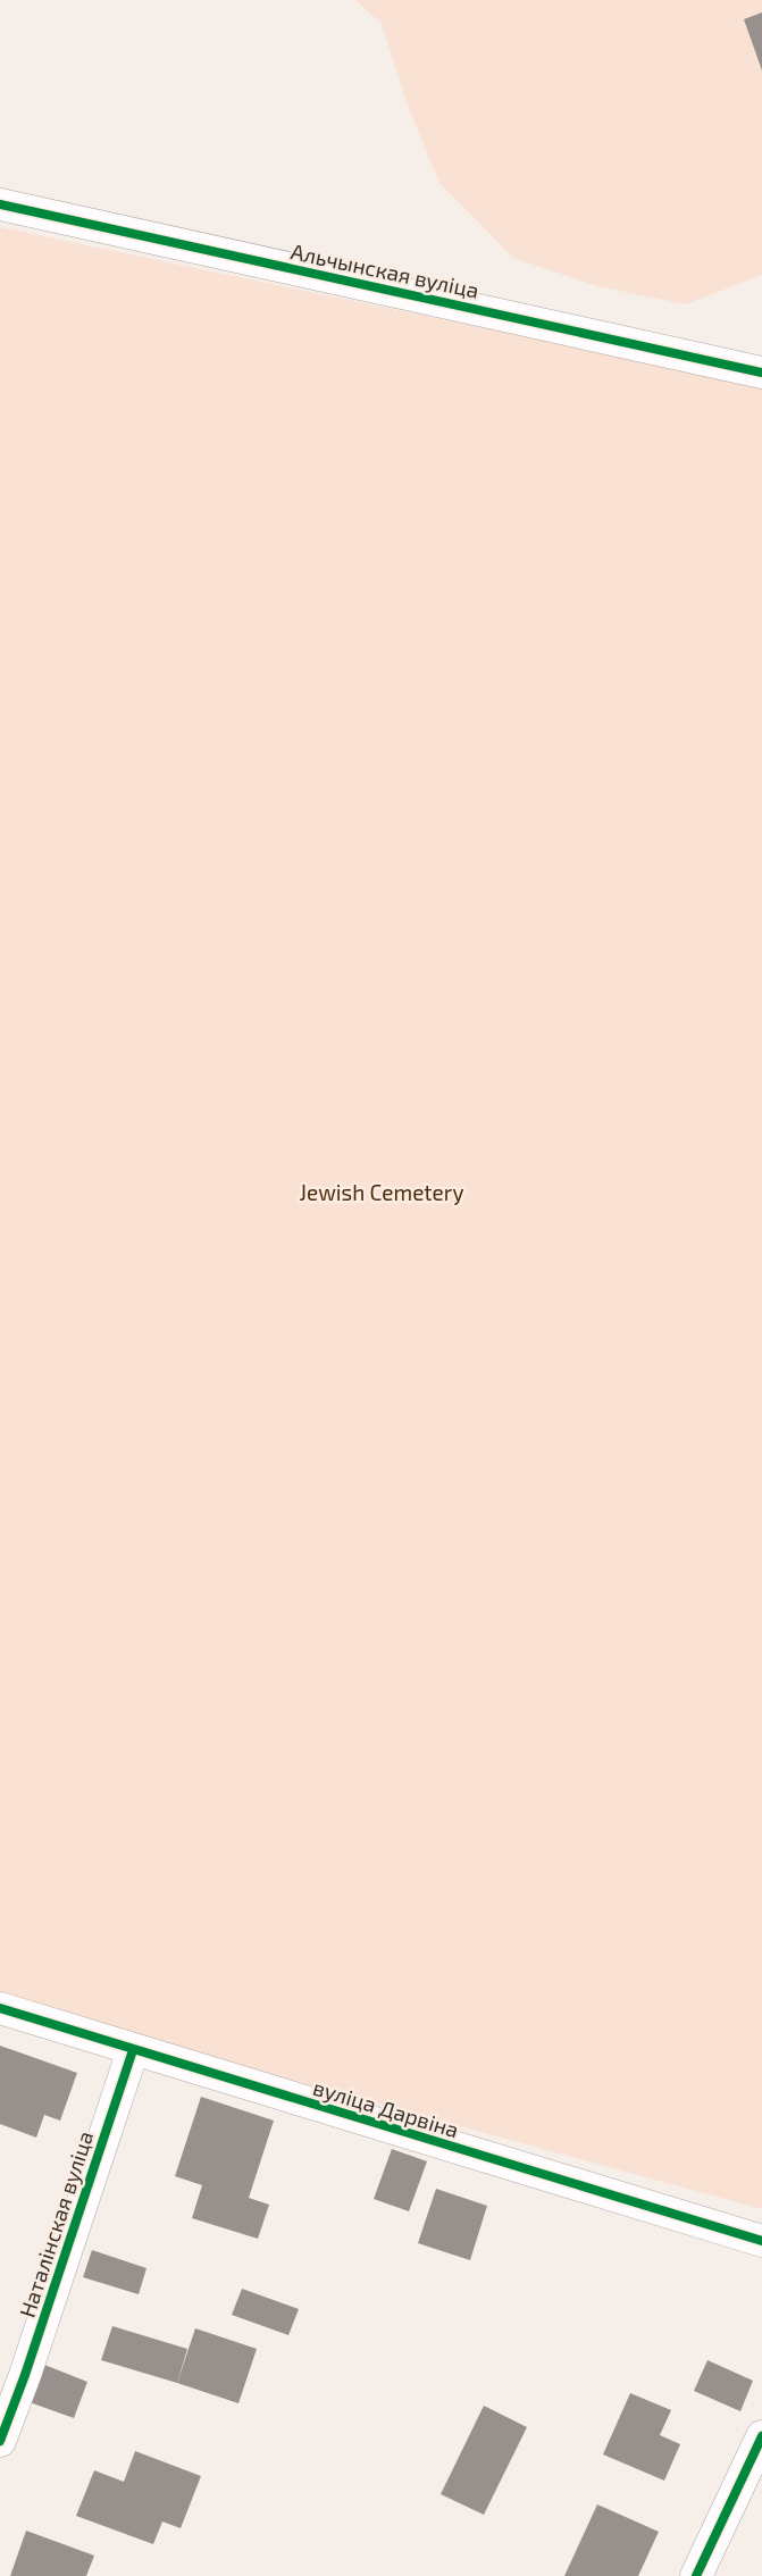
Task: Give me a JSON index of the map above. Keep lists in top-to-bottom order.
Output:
{
  "streets": {
    "street": ["Альчынская вуліца", "вуліца Дарвіна", "Наталінская вуліца"]
  },
  "crossings": [
    ["вуліца Дарвіна", "Наталінская вуліца"]
  ],
  "parks": ["Jewish Cemetery"]
}
